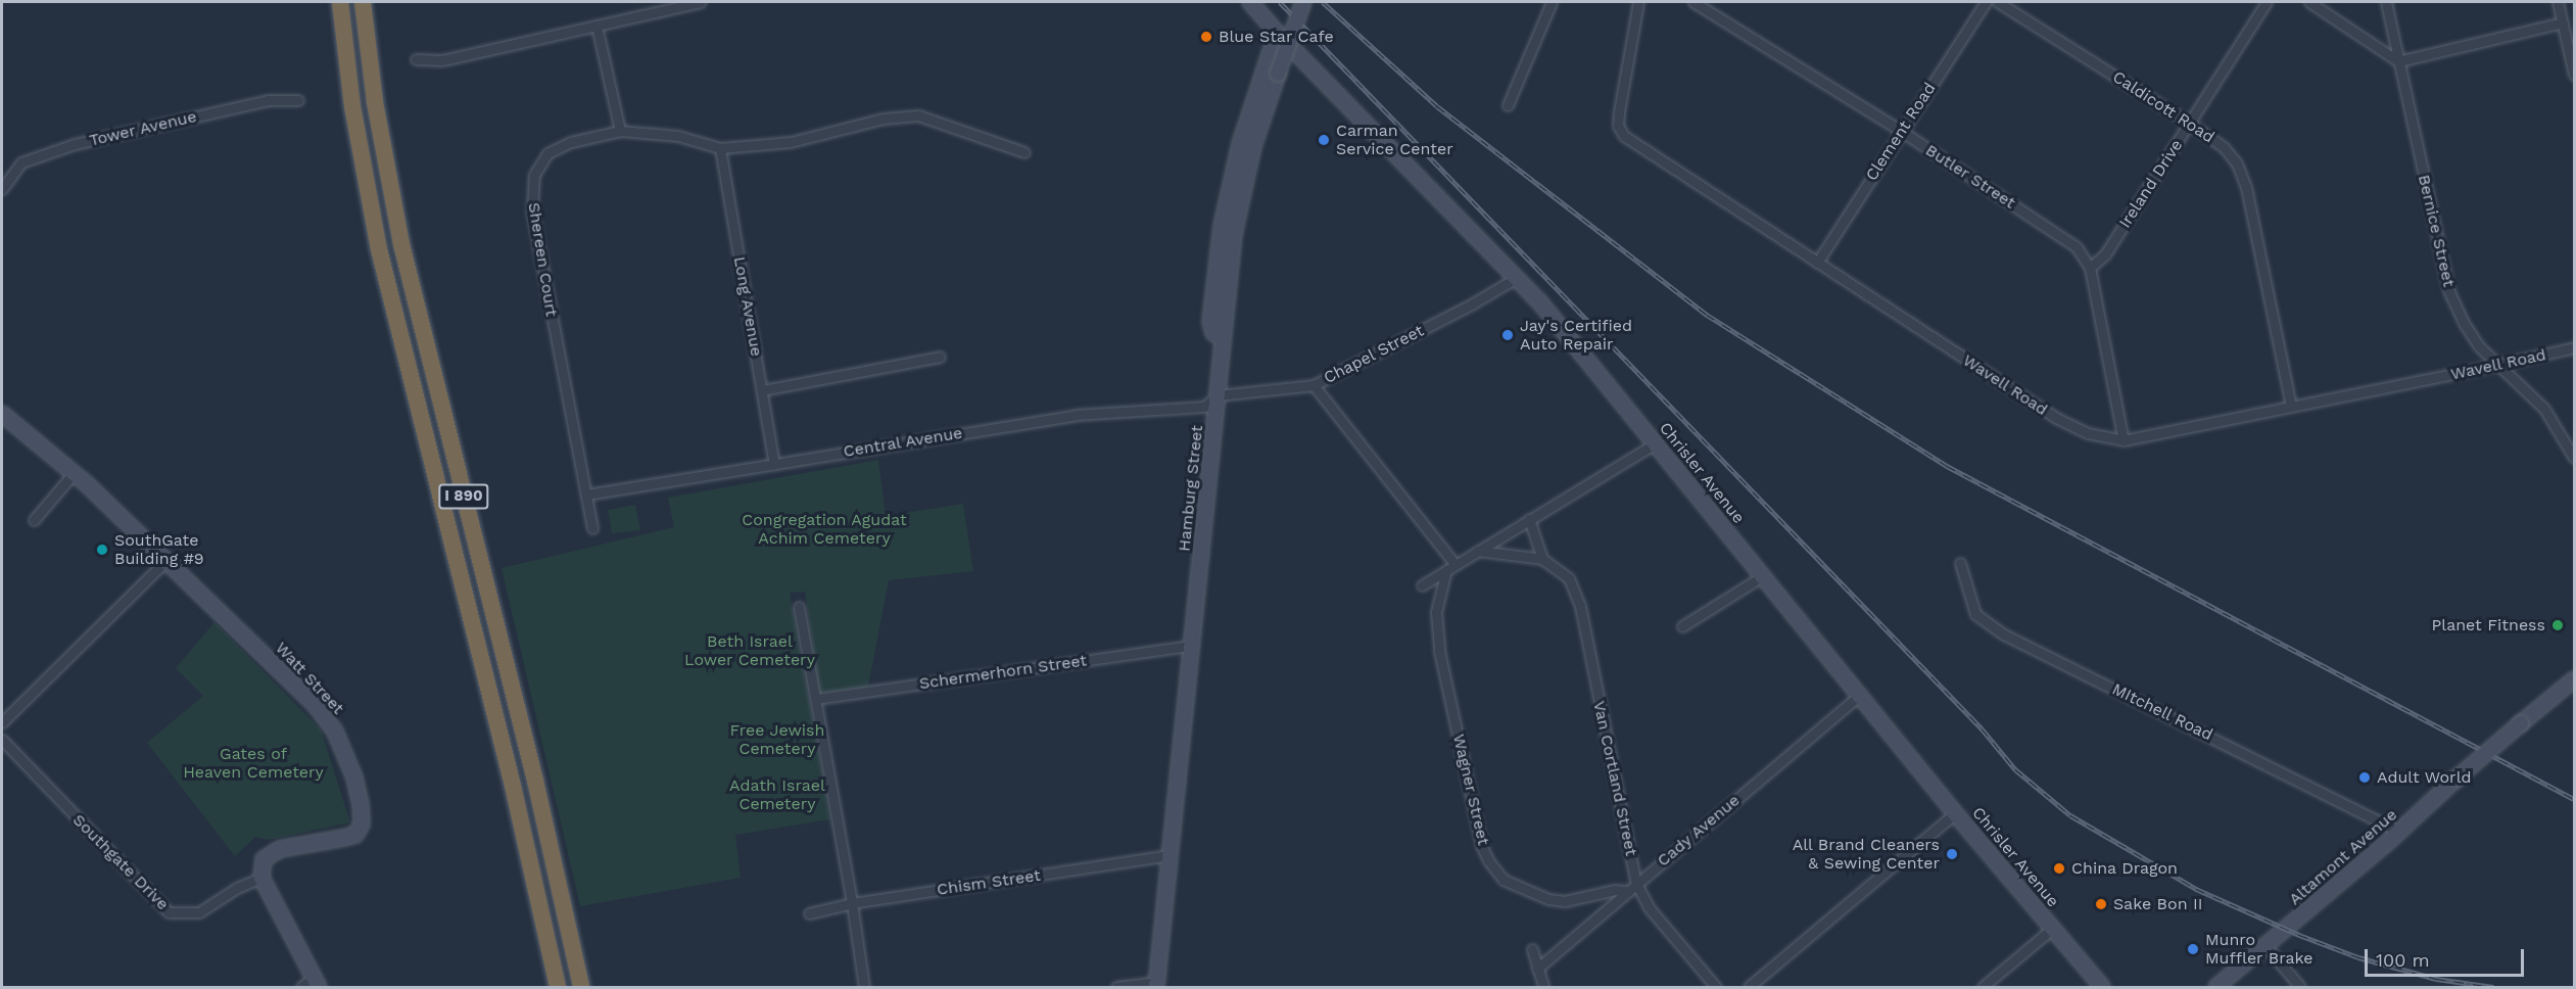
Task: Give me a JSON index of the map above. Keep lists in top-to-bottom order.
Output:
{
  "streets": {
    "highway": ["I 890"],
    "street": [
      "Caldicott Road",
      "Tower Avenue",
      "Clement Road",
      "Butler Street",
      "Ireland Drive",
      "Bernice Street",
      "Shereen Court",
      "Long Avenue",
      "Chapel Street",
      "Wavell Road",
      "Central Avenue",
      "Chrisler Avenue",
      "Hamburg Street",
      "Schermerhorn Street",
      "Watt Street",
      "MItchell Road",
      "Van Cortland Street",
      "Wagner Street",
      "Cady Avenue",
      "Altamont Avenue",
      "Southgate Drive",
      "Chism Street"
    ]
  },
  "crossings": [
    ["Caldicott Road", "Ireland Drive"],
    ["Caldicott Road", "Wavell Road"],
    ["Clement Road", "Butler Street"],
    ["Clement Road", "Wavell Road"],
    ["Butler Street", "Ireland Drive"],
    ["Butler Street", "Wavell Road"],
    ["Bernice Street", "Wavell Road"],
    ["Shereen Court", "Long Avenue"],
    ["Shereen Court", "Central Avenue"],
    ["Long Avenue", "Central Avenue"],
    ["Chapel Street", "Central Avenue"],
    ["Chapel Street", "Chrisler Avenue"],
    ["Chapel Street", "Hamburg Street"],
    ["Central Avenue", "Hamburg Street"],
    ["Chrisler Avenue", "Cady Avenue"],
    ["Hamburg Street", "Schermerhorn Street"],
    ["Hamburg Street", "Chism Street"],
    ["Watt Street", "Southgate Drive"],
    ["MItchell Road", "Altamont Avenue"],
    ["Van Cortland Street", "Cady Avenue"],
    ["Wagner Street", "Cady Avenue"]
  ],
  "parks": [
    "Congregation Agudat Achim Cemetery",
    "Beth Israel Lower Cemetery",
    "Free Jewish Cemetery",
    "Gates of Heaven Cemetery",
    "Adath Israel Cemetery"
  ],
  "places": [
    "Blue Star Cafe",
    "Carman Service Center",
    "Jay's Certified Auto Repair",
    "SouthGate Building #9",
    "Planet Fitness",
    "Adult World",
    "All Brand Cleaners & Sewing Center",
    "China Dragon",
    "Sake Bon II",
    "Munro Muffler Brake"
  ],
  "scale_bar": "100 m"
}
